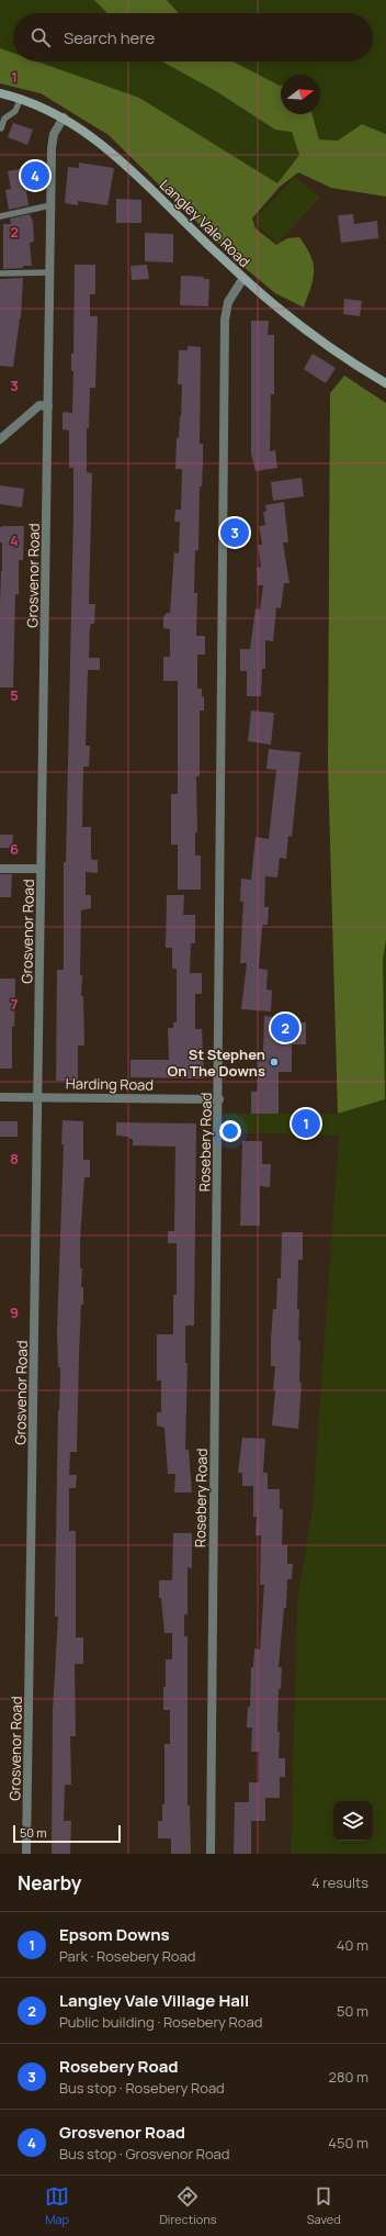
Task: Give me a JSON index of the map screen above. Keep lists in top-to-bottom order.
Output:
{
  "streets": {
    "street": [
      "Langley Vale Road",
      "Grosvenor Road",
      "Harding Road",
      "Rosebery Road"
    ]
  },
  "crossings": [
    ["Langley Vale Road", "Grosvenor Road"],
    ["Langley Vale Road", "Rosebery Road"],
    ["Grosvenor Road", "Harding Road"],
    ["Harding Road", "Rosebery Road"]
  ],
  "places": ["St Stephen On The Downs"],
  "scale_bar": "50 m",
  "north": "right",
  "page": {
    "search": "Search here",
    "pins": [
      "4",
      "3",
      "2",
      "1"
    ],
    "scale": "50 m",
    "heading": ["Nearby", "4 results"],
    "list": [
      {
        "mark": "1",
        "name": "Epsom Downs",
        "note": "Park · Rosebery Road",
        "value": "40 m"
      },
      {
        "mark": "2",
        "name": "Langley Vale Village Hall",
        "note": "Public building · Rosebery Road",
        "value": "50 m"
      },
      {
        "mark": "3",
        "name": "Rosebery Road",
        "note": "Bus stop · Rosebery Road",
        "value": "280 m"
      },
      {
        "mark": "4",
        "name": "Grosvenor Road",
        "note": "Bus stop · Grosvenor Road",
        "value": "450 m"
      }
    ],
    "nav": ["Map", "Directions", "Saved"]
  },
  "grid": {
    "rows": [
      "1",
      "2",
      "3",
      "4",
      "5",
      "6",
      "7",
      "8",
      "9"
    ]
  }
}
